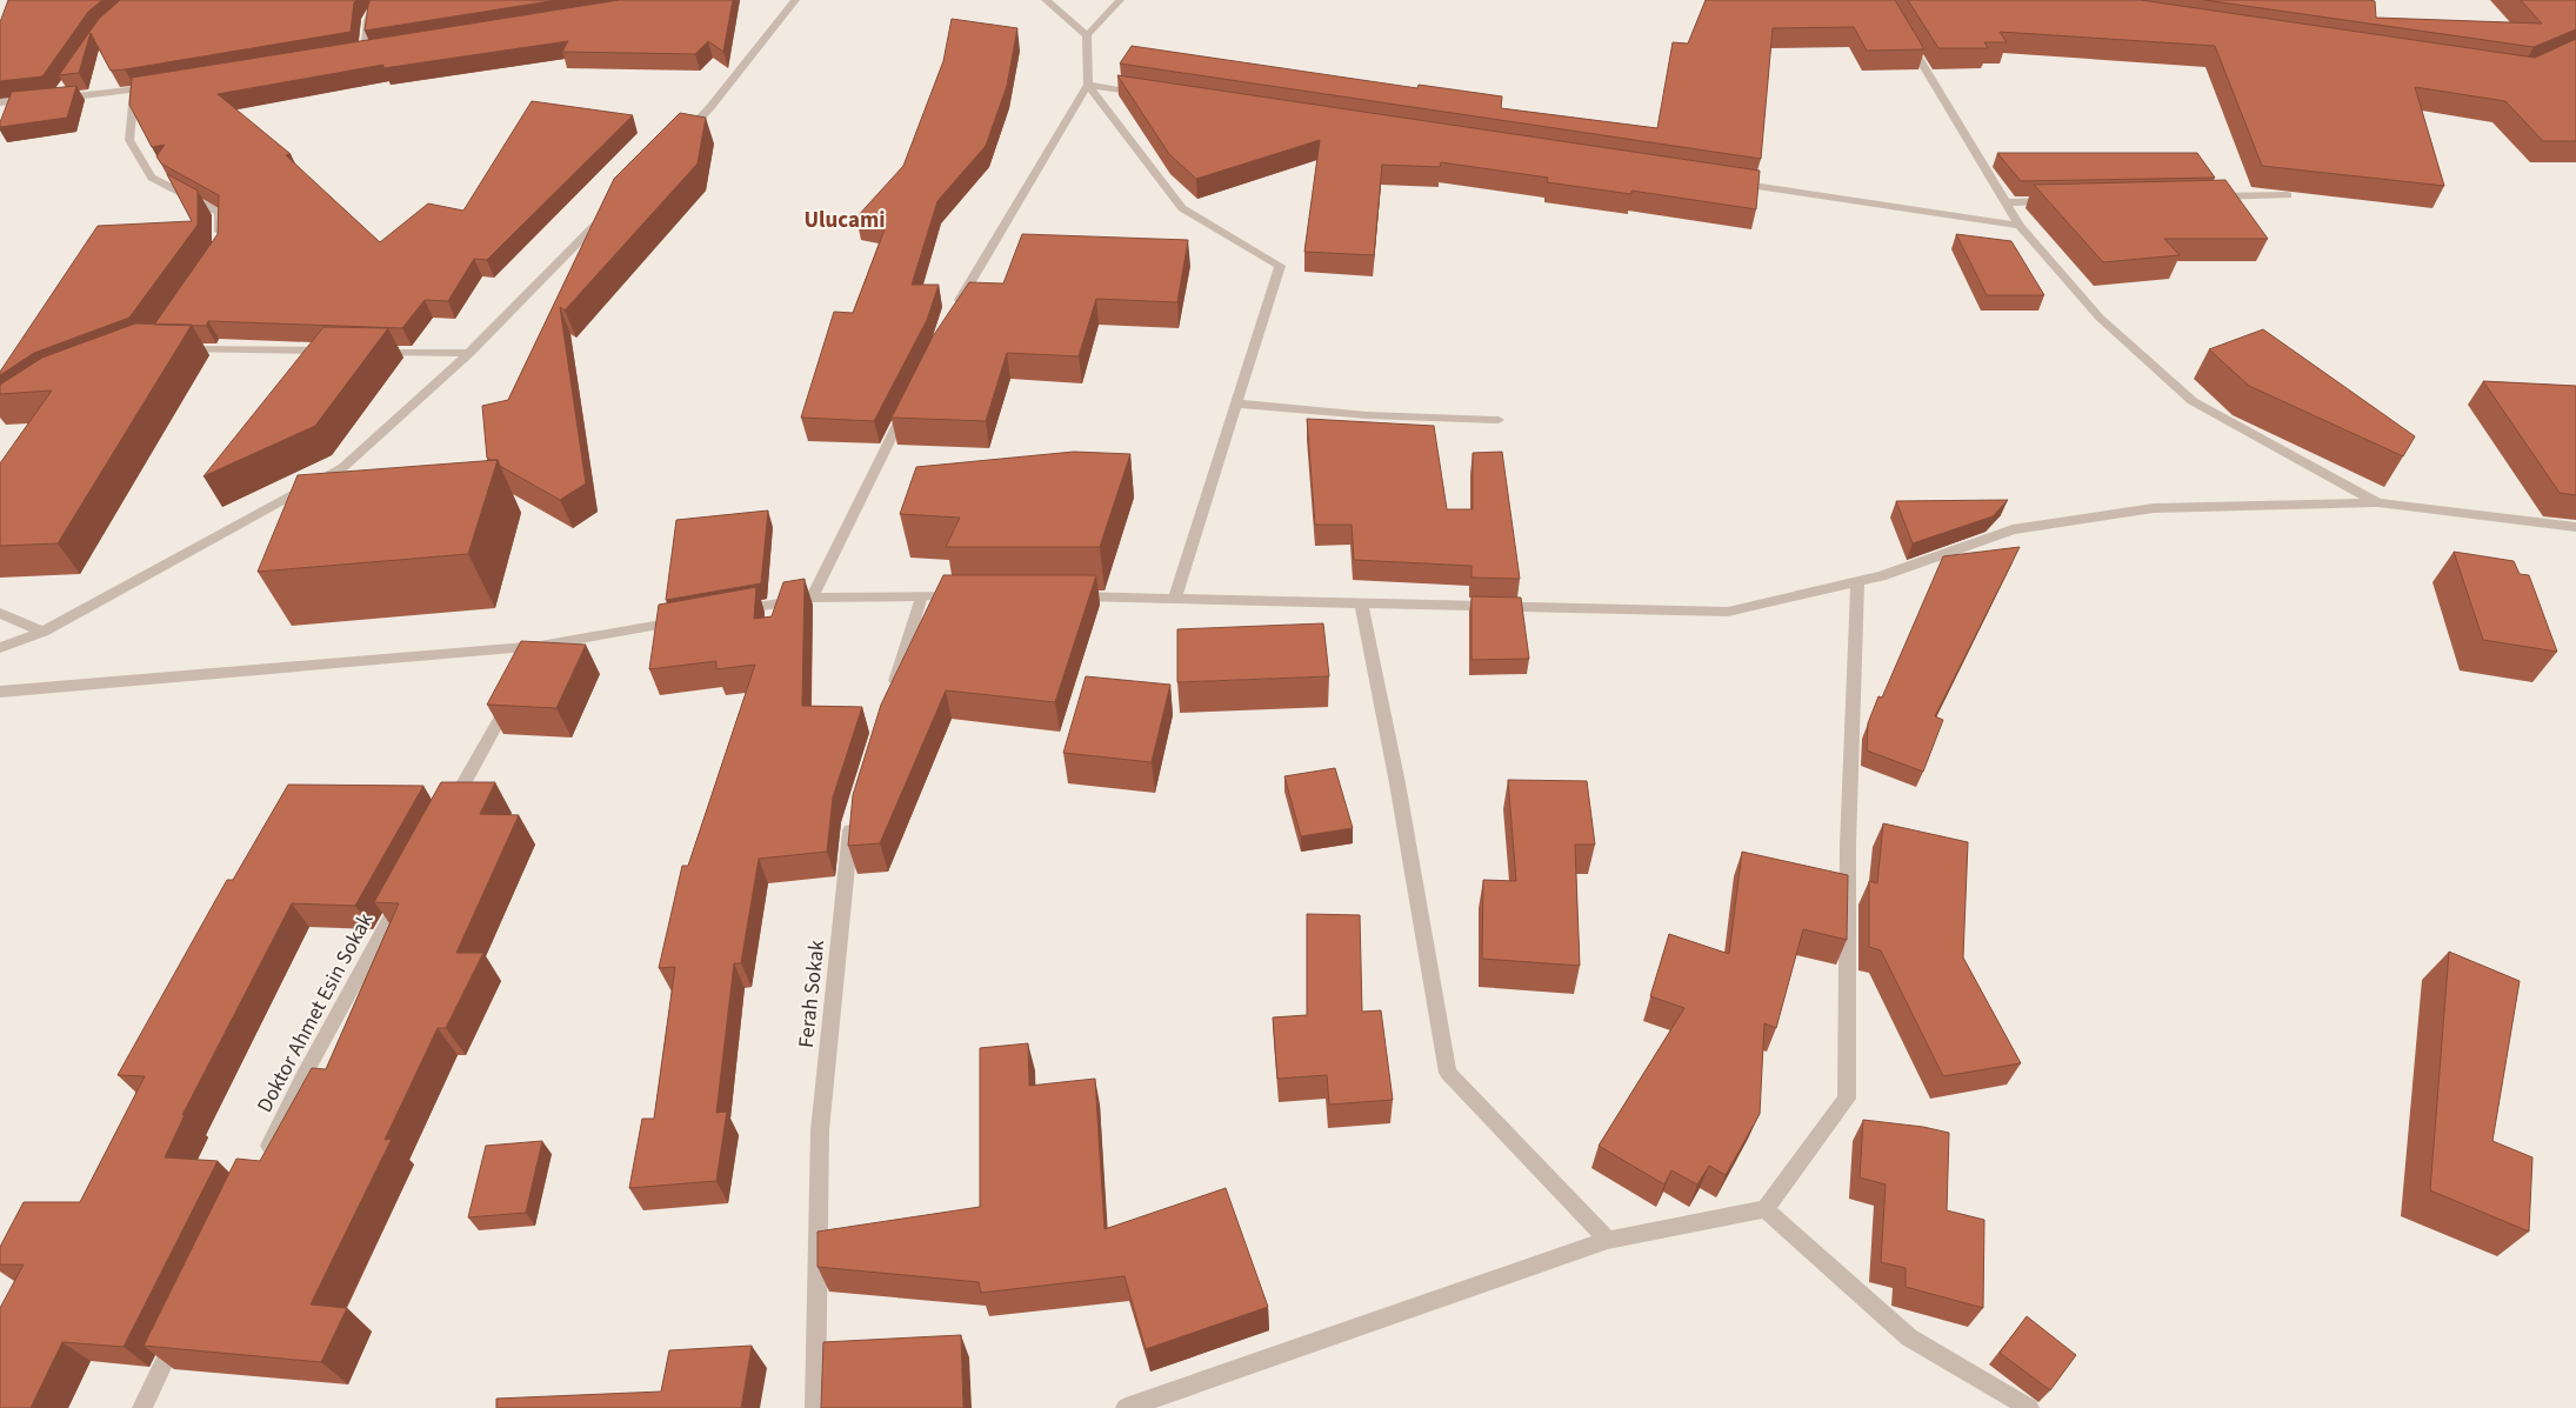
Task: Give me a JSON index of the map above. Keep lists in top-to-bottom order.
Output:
{
  "streets": {
    "street": ["Ferah Sokak", "Doktor Ahmet Esin Sokak"]
  },
  "districts": ["Ulucami"]
}
